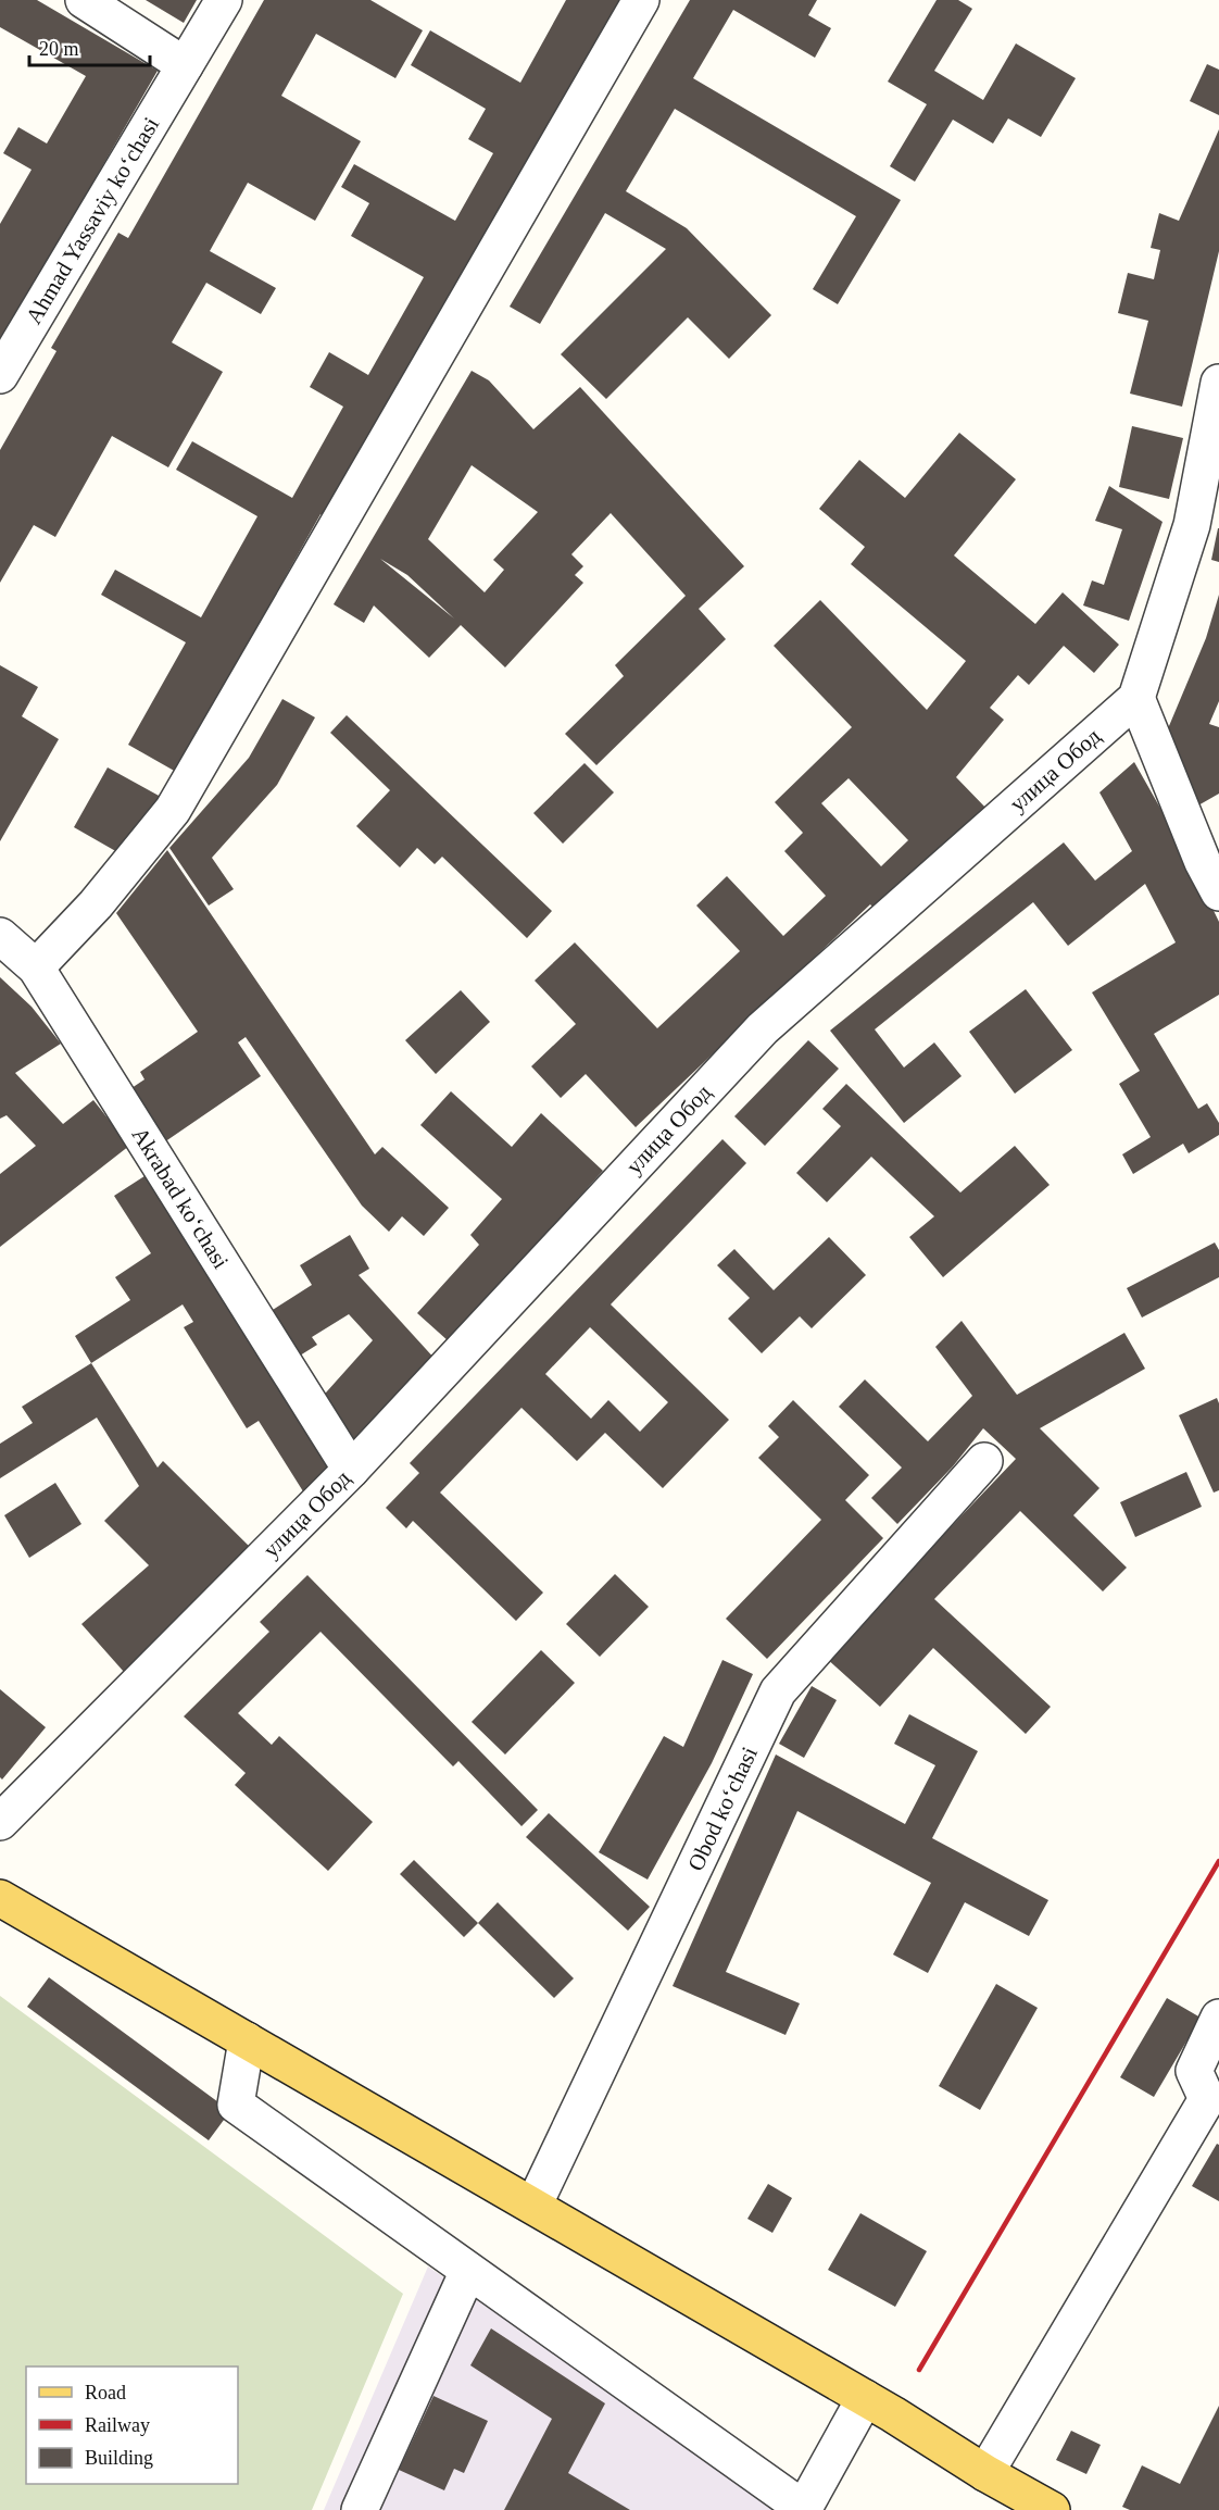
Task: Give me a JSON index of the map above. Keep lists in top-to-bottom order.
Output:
{
  "streets": {
    "street": [
      "Ahmad Yassaviy koʻchasi",
      "улица Обод",
      "Akrabad koʻchasi",
      "Obod koʻchasi"
    ]
  },
  "crossings": [
    ["улица Обод", "Akrabad koʻchasi"]
  ],
  "legend": ["Road", "Railway", "Building"],
  "scale_bar": "20 m"
}
